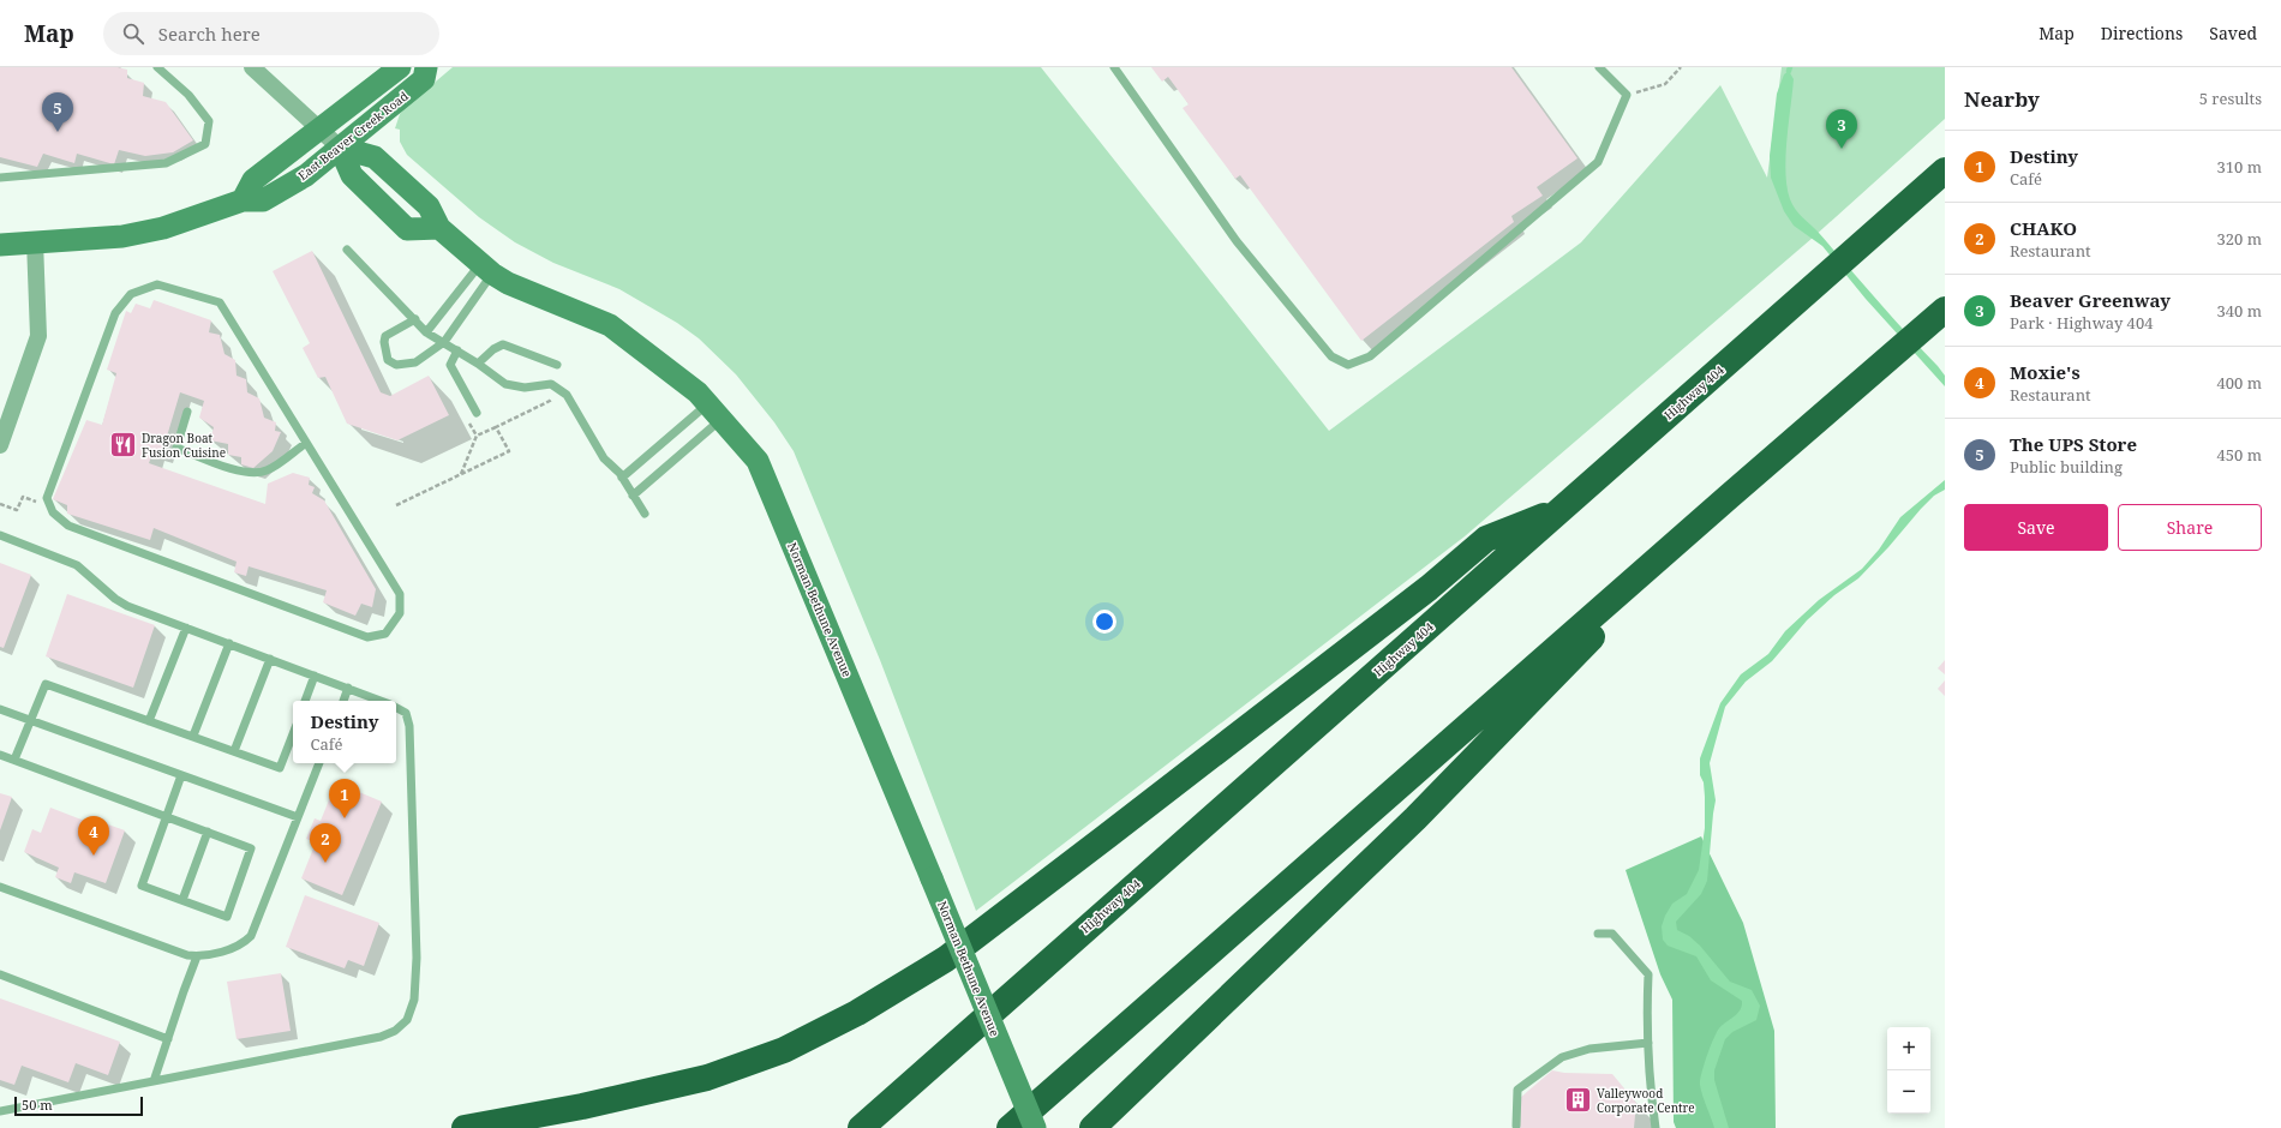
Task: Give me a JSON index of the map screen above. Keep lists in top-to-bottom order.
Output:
{
  "streets": {
    "highway": ["Highway 404"],
    "street": ["East Beaver Creek Road", "Norman Bethune Avenue"]
  },
  "crossings": [
    ["East Beaver Creek Road", "Norman Bethune Avenue"]
  ],
  "places": {
    "restaurant": ["Dragon Boat Fusion Cuisine"],
    "building": ["Valleywood Corporate Centre"]
  },
  "scale_bar": "50 m",
  "page": {
    "header": "Map",
    "search": "Search here",
    "nav": ["Map", "Directions", "Saved"],
    "heading": ["Nearby", "5 results"],
    "pins": [
      "5",
      "3",
      "1",
      "4",
      "2"
    ],
    "list": [
      {
        "mark": "1",
        "name": "Destiny",
        "note": "Café",
        "value": "310 m"
      },
      {
        "mark": "2",
        "name": "CHAKO",
        "note": "Restaurant",
        "value": "320 m"
      },
      {
        "mark": "3",
        "name": "Beaver Greenway",
        "note": "Park · Highway 404",
        "value": "340 m"
      },
      {
        "mark": "4",
        "name": "Moxie's",
        "note": "Restaurant",
        "value": "400 m"
      },
      {
        "mark": "5",
        "name": "The UPS Store",
        "note": "Public building",
        "value": "450 m"
      }
    ],
    "buttons": ["Save", "Share"],
    "popup": ["Destiny", "Café"],
    "map_buttons": ["+", "−"],
    "scale": "50 m"
  }
}
